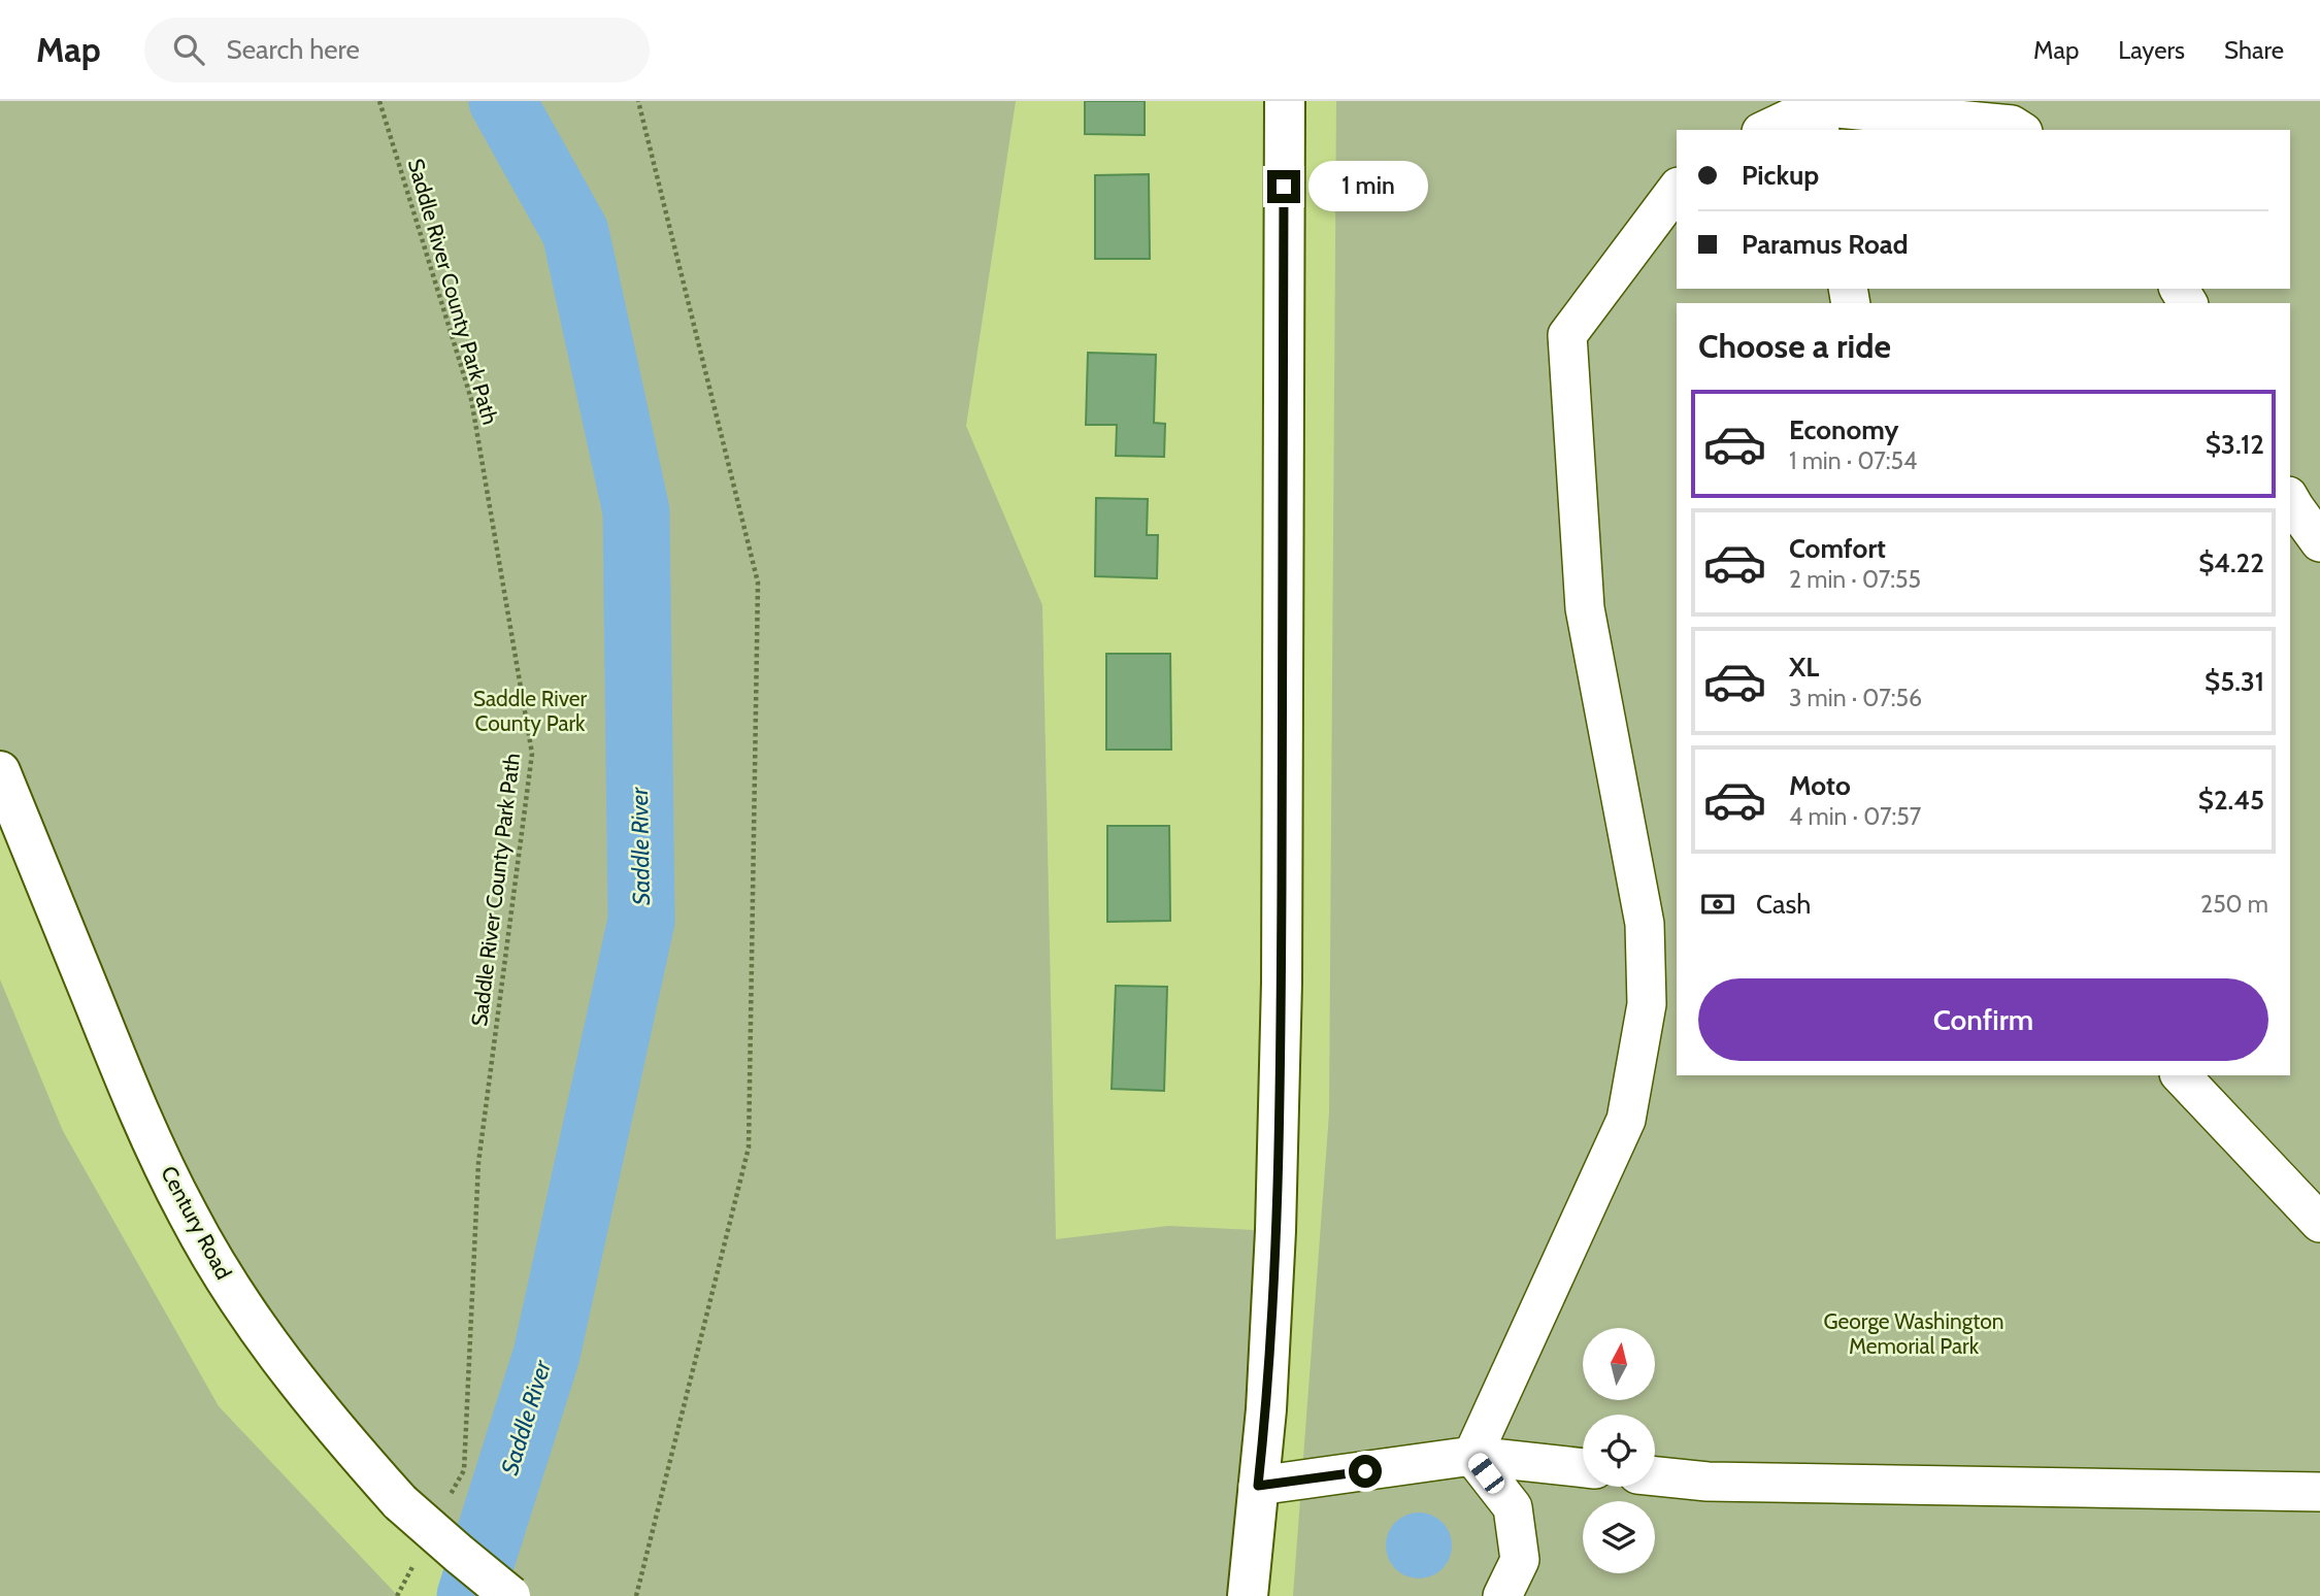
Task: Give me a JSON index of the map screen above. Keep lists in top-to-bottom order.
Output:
{
  "streets": {
    "main road": ["Century Road"],
    "path": ["Saddle River County Park Path"]
  },
  "water": ["Saddle River"],
  "parks": ["Saddle River County Park", "George Washington Memorial Park"],
  "north": "top",
  "page": {
    "header": "Map",
    "search": "Search here",
    "nav": ["Map", "Layers", "Share"],
    "banner": ["Pickup", "Paramus Road"],
    "bubble": "1 min",
    "heading": "Choose a ride",
    "list": [
      {
        "name": "Economy",
        "note": "1 min · 07:54",
        "value": "$3.12"
      },
      {
        "name": "Comfort",
        "note": "2 min · 07:55",
        "value": "$4.22"
      },
      {
        "name": "XL",
        "note": "3 min · 07:56",
        "value": "$5.31"
      },
      {
        "name": "Moto",
        "note": "4 min · 07:57",
        "value": "$2.45"
      }
    ],
    "pay": ["Cash", "250 m"],
    "buttons": "Confirm"
  }
}
